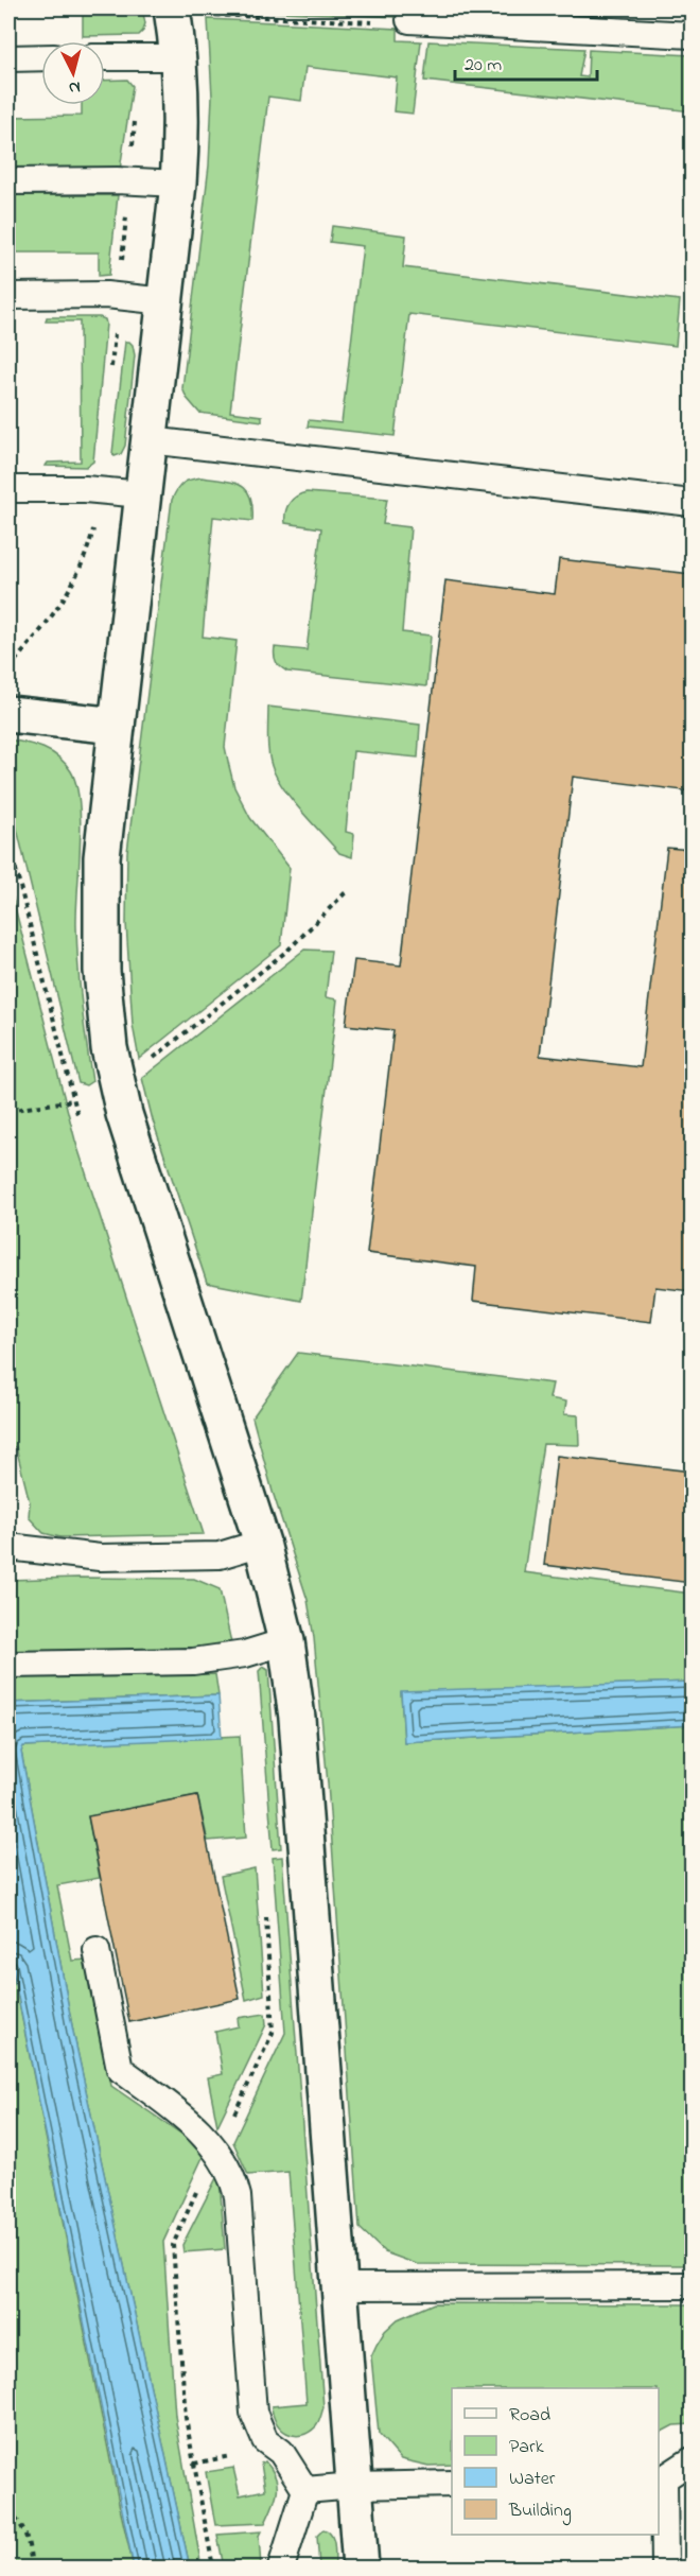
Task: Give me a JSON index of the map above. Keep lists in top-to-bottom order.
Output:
{
  "legend": [
    "Road",
    "Park",
    "Water",
    "Building"
  ],
  "scale_bar": "20 m",
  "north": "bottom"
}
